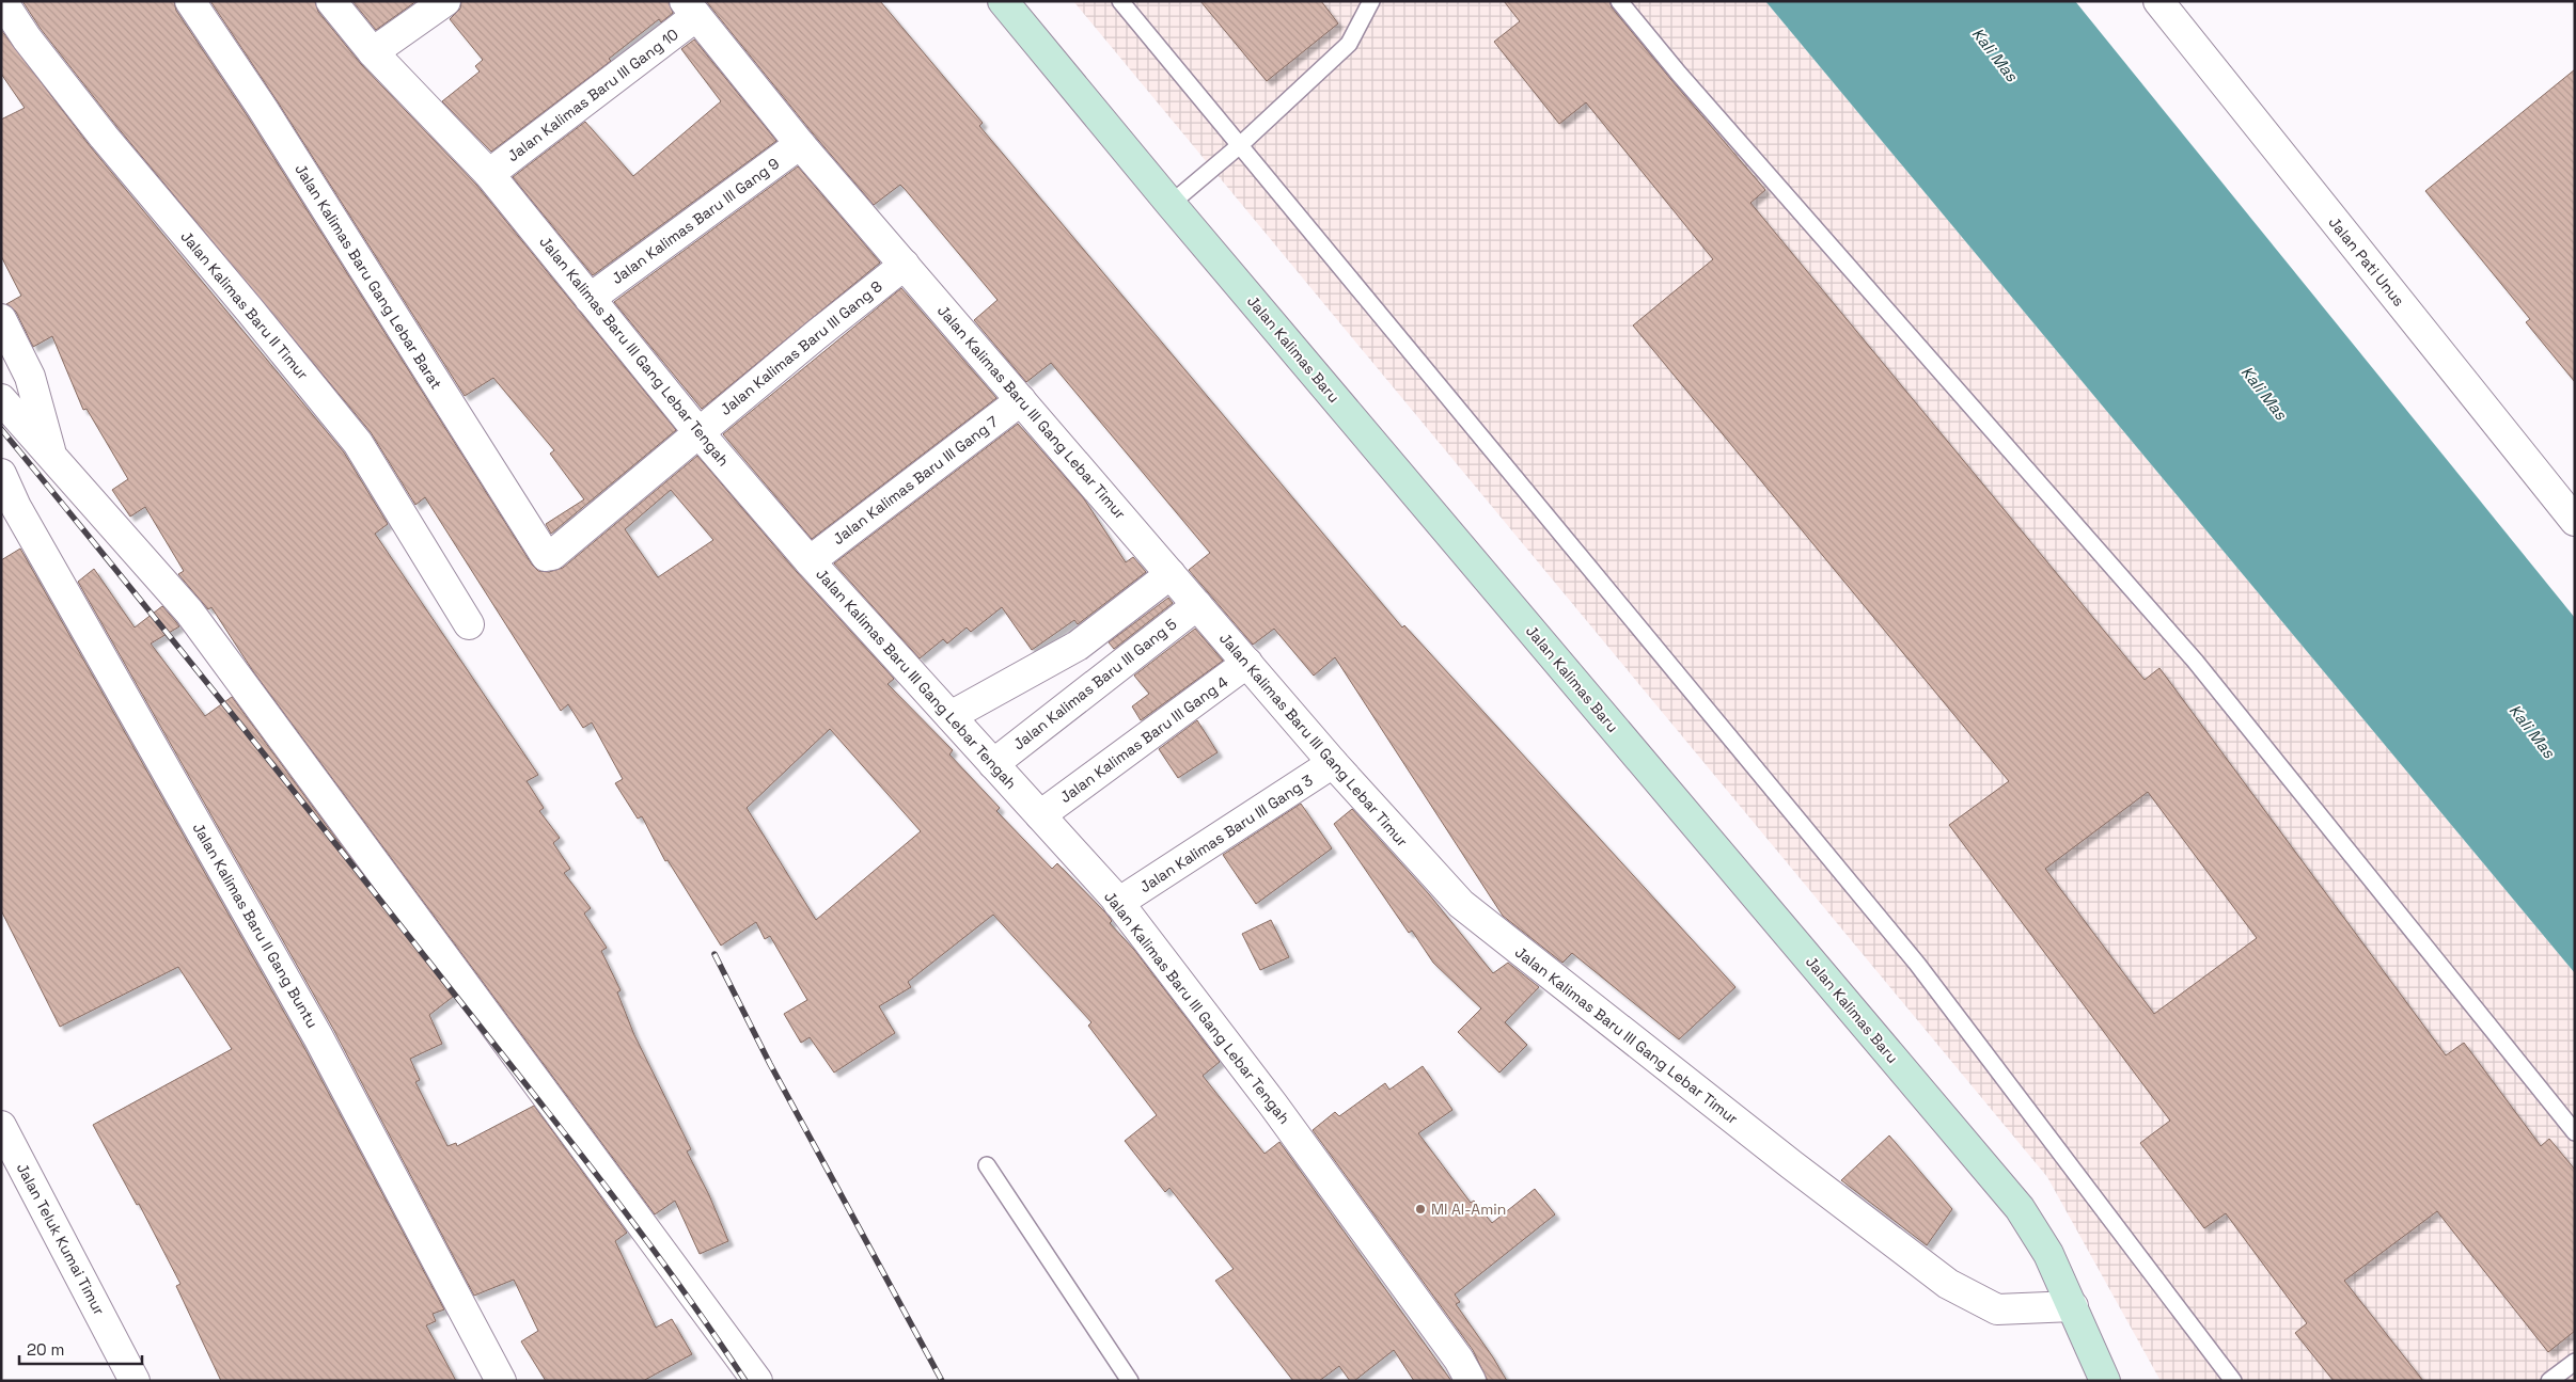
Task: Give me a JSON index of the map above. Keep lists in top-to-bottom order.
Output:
{
  "streets": {
    "street": [
      "Jalan Kalimas Baru III Gang 10",
      "Jalan Kalimas Baru III Gang 9",
      "Jalan Pati Unus",
      "Jalan Kalimas Baru Gang Lebar Barat",
      "Jalan Kalimas Baru II Timur",
      "Jalan Kalimas Baru III Gang 8",
      "Jalan Kalimas Baru",
      "Jalan Kalimas Baru III Gang Lebar Tengah",
      "Jalan Kalimas Baru III Gang Lebar Timur",
      "Jalan Kalimas Baru III Gang 7",
      "Jalan Kalimas Baru III Gang 5",
      "Jalan Kalimas Baru III Gang 4",
      "Jalan Kalimas Baru III Gang 3",
      "Jalan Kalimas Baru II Gang Buntu",
      "Jalan Teluk Kumai Timur"
    ]
  },
  "crossings": [
    ["Jalan Kalimas Baru III Gang 10", "Jalan Kalimas Baru III Gang Lebar Tengah"],
    ["Jalan Kalimas Baru III Gang 10", "Jalan Kalimas Baru III Gang Lebar Timur"],
    ["Jalan Kalimas Baru III Gang 9", "Jalan Kalimas Baru III Gang Lebar Tengah"],
    ["Jalan Kalimas Baru III Gang 9", "Jalan Kalimas Baru III Gang Lebar Timur"],
    ["Jalan Kalimas Baru Gang Lebar Barat", "Jalan Kalimas Baru III Gang 8"],
    ["Jalan Kalimas Baru III Gang 8", "Jalan Kalimas Baru III Gang Lebar Tengah"],
    ["Jalan Kalimas Baru III Gang 8", "Jalan Kalimas Baru III Gang Lebar Timur"],
    ["Jalan Kalimas Baru", "Jalan Kalimas Baru III Gang Lebar Timur"],
    ["Jalan Kalimas Baru III Gang Lebar Tengah", "Jalan Kalimas Baru III Gang 7"],
    ["Jalan Kalimas Baru III Gang Lebar Tengah", "Jalan Kalimas Baru III Gang 5"],
    ["Jalan Kalimas Baru III Gang Lebar Tengah", "Jalan Kalimas Baru III Gang 4"],
    ["Jalan Kalimas Baru III Gang Lebar Tengah", "Jalan Kalimas Baru III Gang 3"],
    ["Jalan Kalimas Baru III Gang Lebar Timur", "Jalan Kalimas Baru III Gang 7"],
    ["Jalan Kalimas Baru III Gang Lebar Timur", "Jalan Kalimas Baru III Gang 5"],
    ["Jalan Kalimas Baru III Gang Lebar Timur", "Jalan Kalimas Baru III Gang 4"],
    ["Jalan Kalimas Baru III Gang Lebar Timur", "Jalan Kalimas Baru III Gang 3"]
  ],
  "water": ["Kali Mas"],
  "places": ["MI Al-Amin"],
  "scale_bar": "20 m"
}
